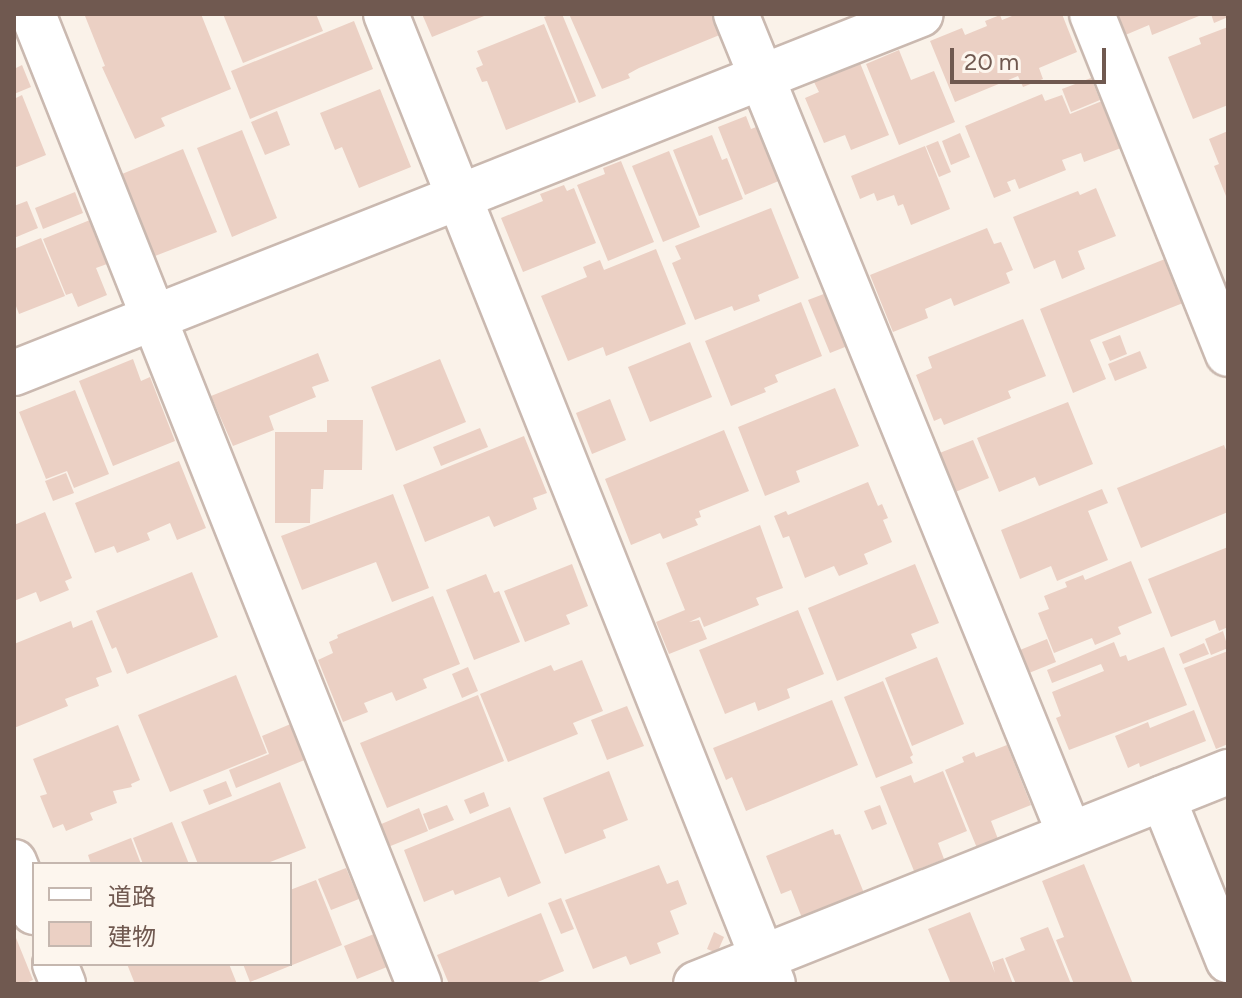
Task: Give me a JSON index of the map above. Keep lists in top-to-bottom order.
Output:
{
  "legend": ["道路", "建物"],
  "scale_bar": "20 m"
}
